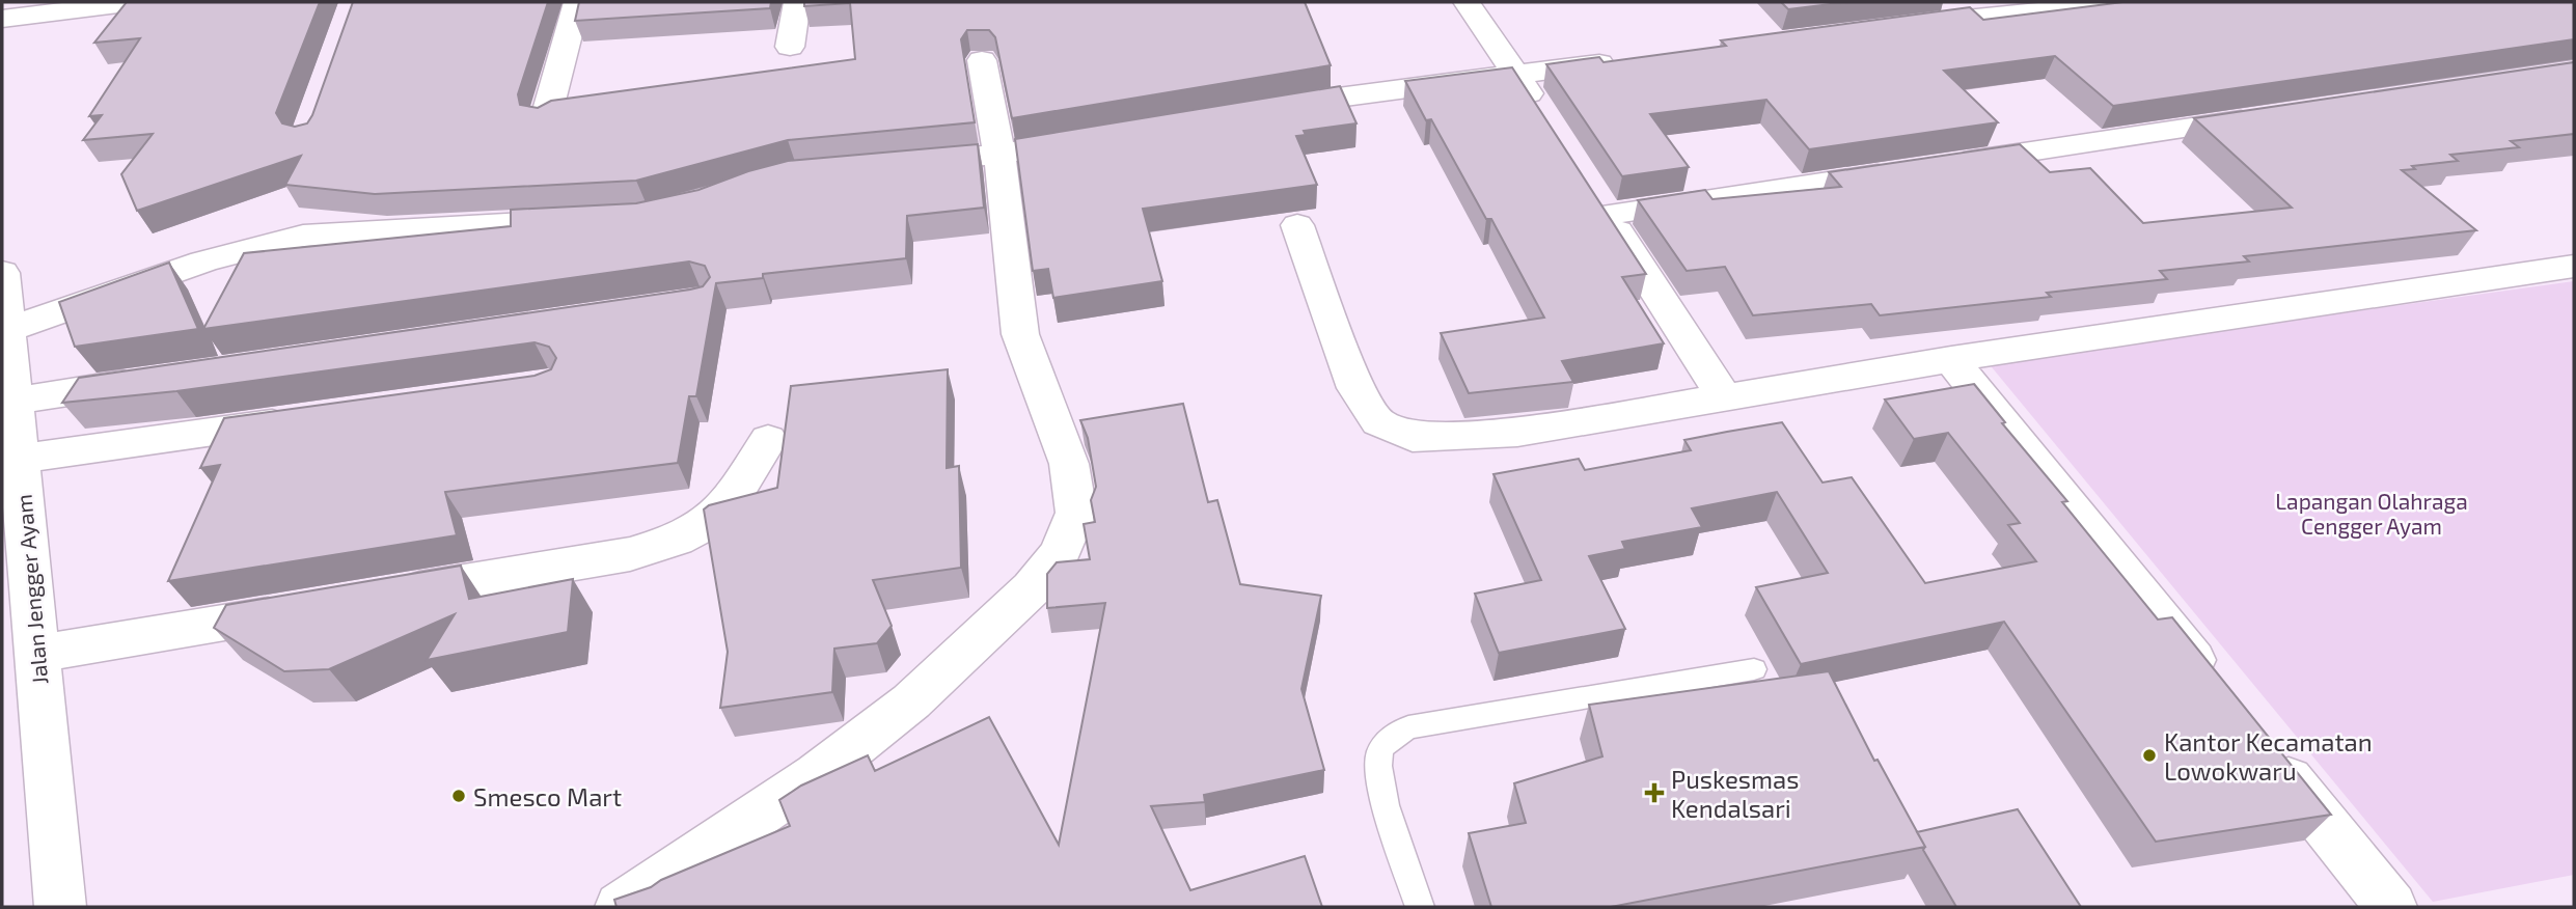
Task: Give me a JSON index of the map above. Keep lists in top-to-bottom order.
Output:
{
  "streets": {
    "street": ["Jalan Jengger Ayam"]
  },
  "parks": ["Lapangan Olahraga Cengger Ayam"],
  "places": {
    "other": ["Kantor Kecamatan Lowokwaru", "Smesco Mart"],
    "health": ["Puskesmas Kendalsari"]
  }
}
